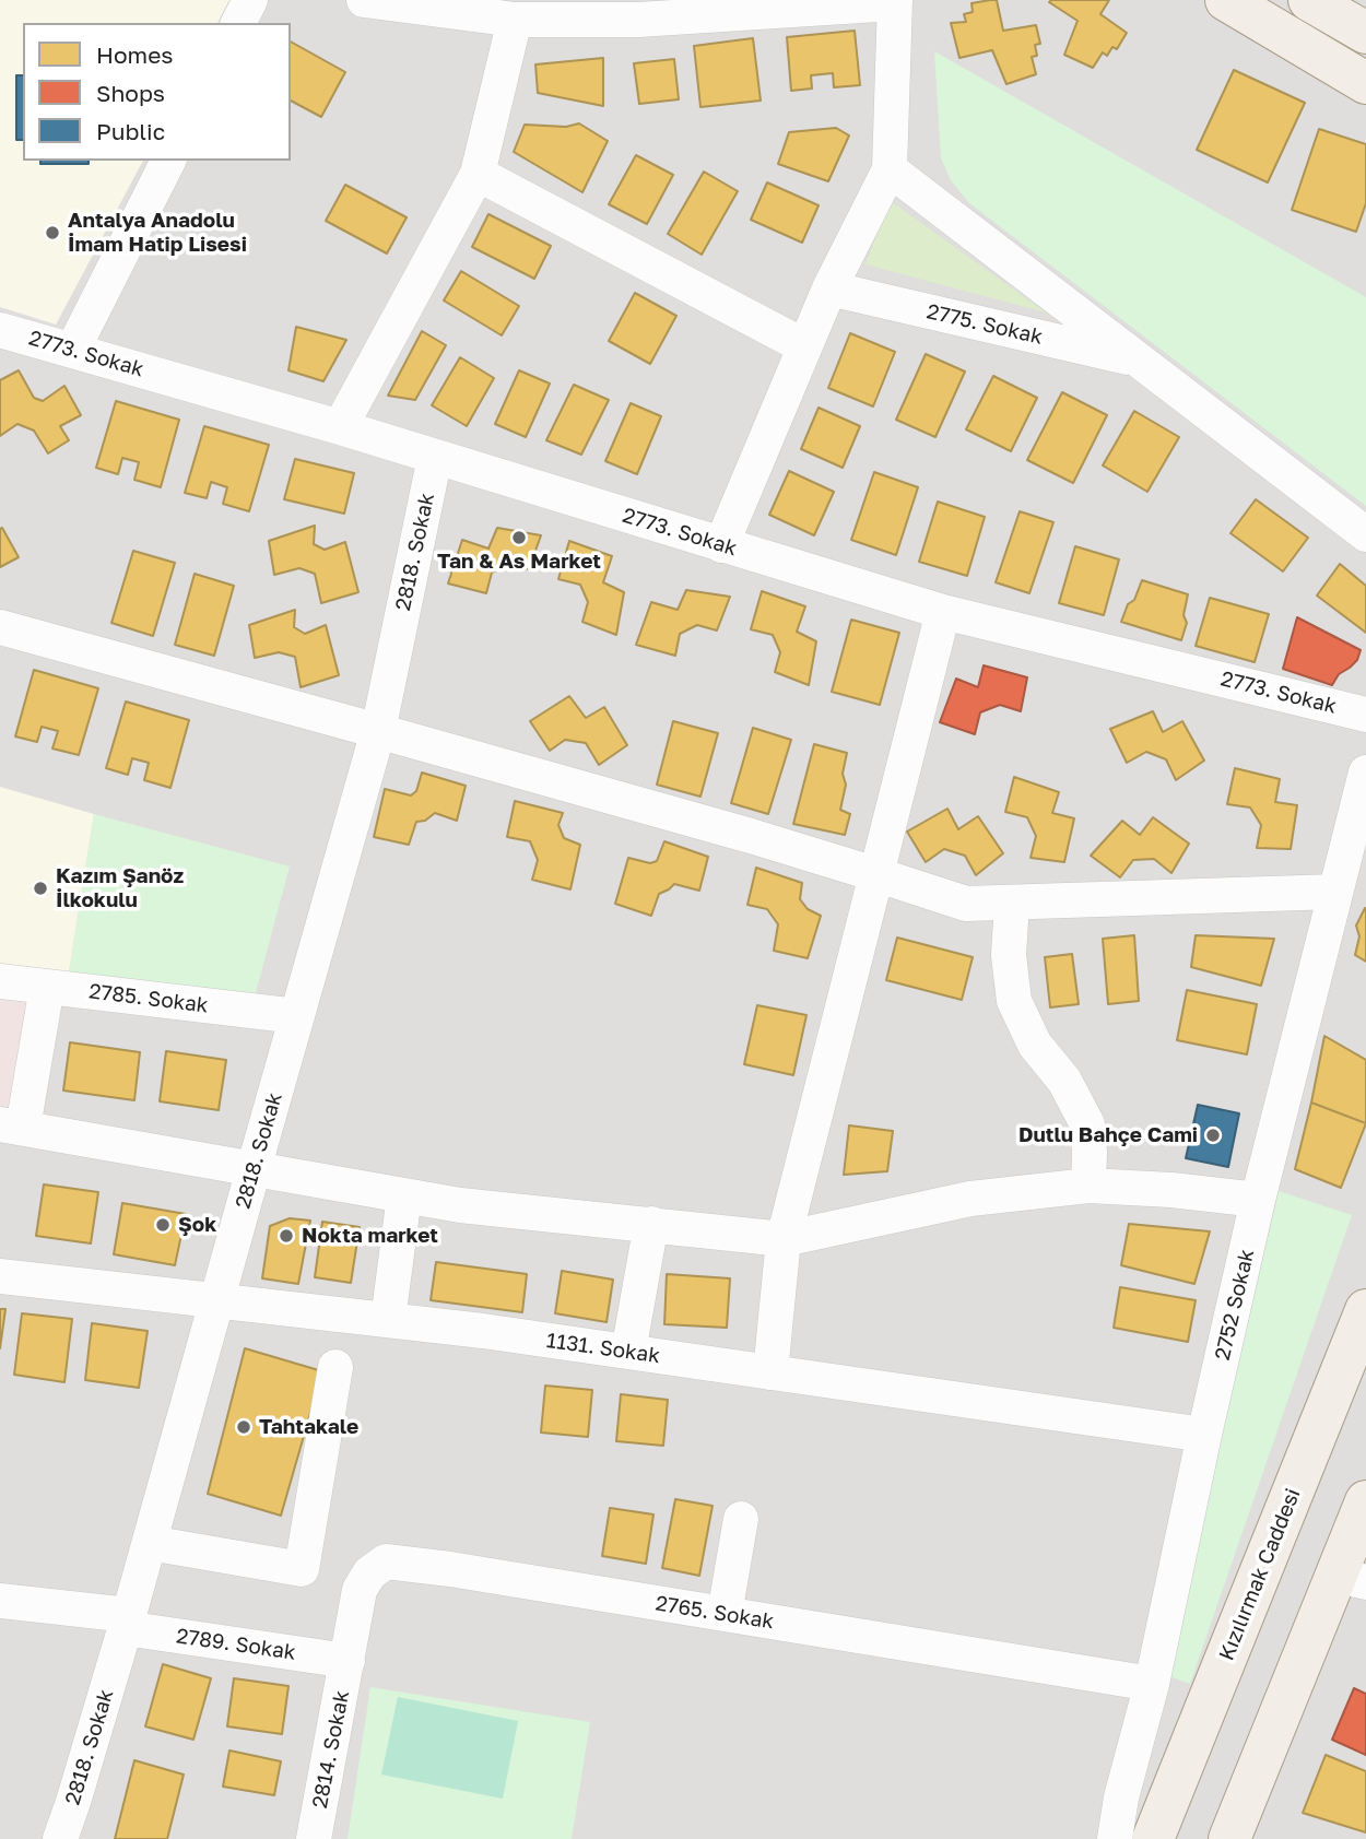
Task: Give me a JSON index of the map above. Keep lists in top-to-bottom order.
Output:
{
  "streets": {
    "main road": ["Kızılırmak Caddesi"],
    "street": [
      "2775. Sokak",
      "2773. Sokak",
      "2818. Sokak",
      "2785. Sokak",
      "2752 Sokak",
      "1131. Sokak",
      "2765. Sokak",
      "2789. Sokak",
      "2814. Sokak"
    ]
  },
  "crossings": [
    ["2773. Sokak", "2818. Sokak"],
    ["2818. Sokak", "2785. Sokak"],
    ["2818. Sokak", "1131. Sokak"],
    ["2818. Sokak", "2789. Sokak"],
    ["2752 Sokak", "1131. Sokak"],
    ["2752 Sokak", "2765. Sokak"],
    ["2765. Sokak", "2789. Sokak"],
    ["2765. Sokak", "2814. Sokak"],
    ["2789. Sokak", "2814. Sokak"]
  ],
  "places": [
    "Antalya Anadolu İmam Hatip Lisesi",
    "Tan & As Market",
    "Kazım Şanöz İlkokulu",
    "Dutlu Bahçe Cami",
    "Şok",
    "Nokta market",
    "Tahtakale"
  ],
  "legend": ["Homes", "Shops", "Public"]
}
